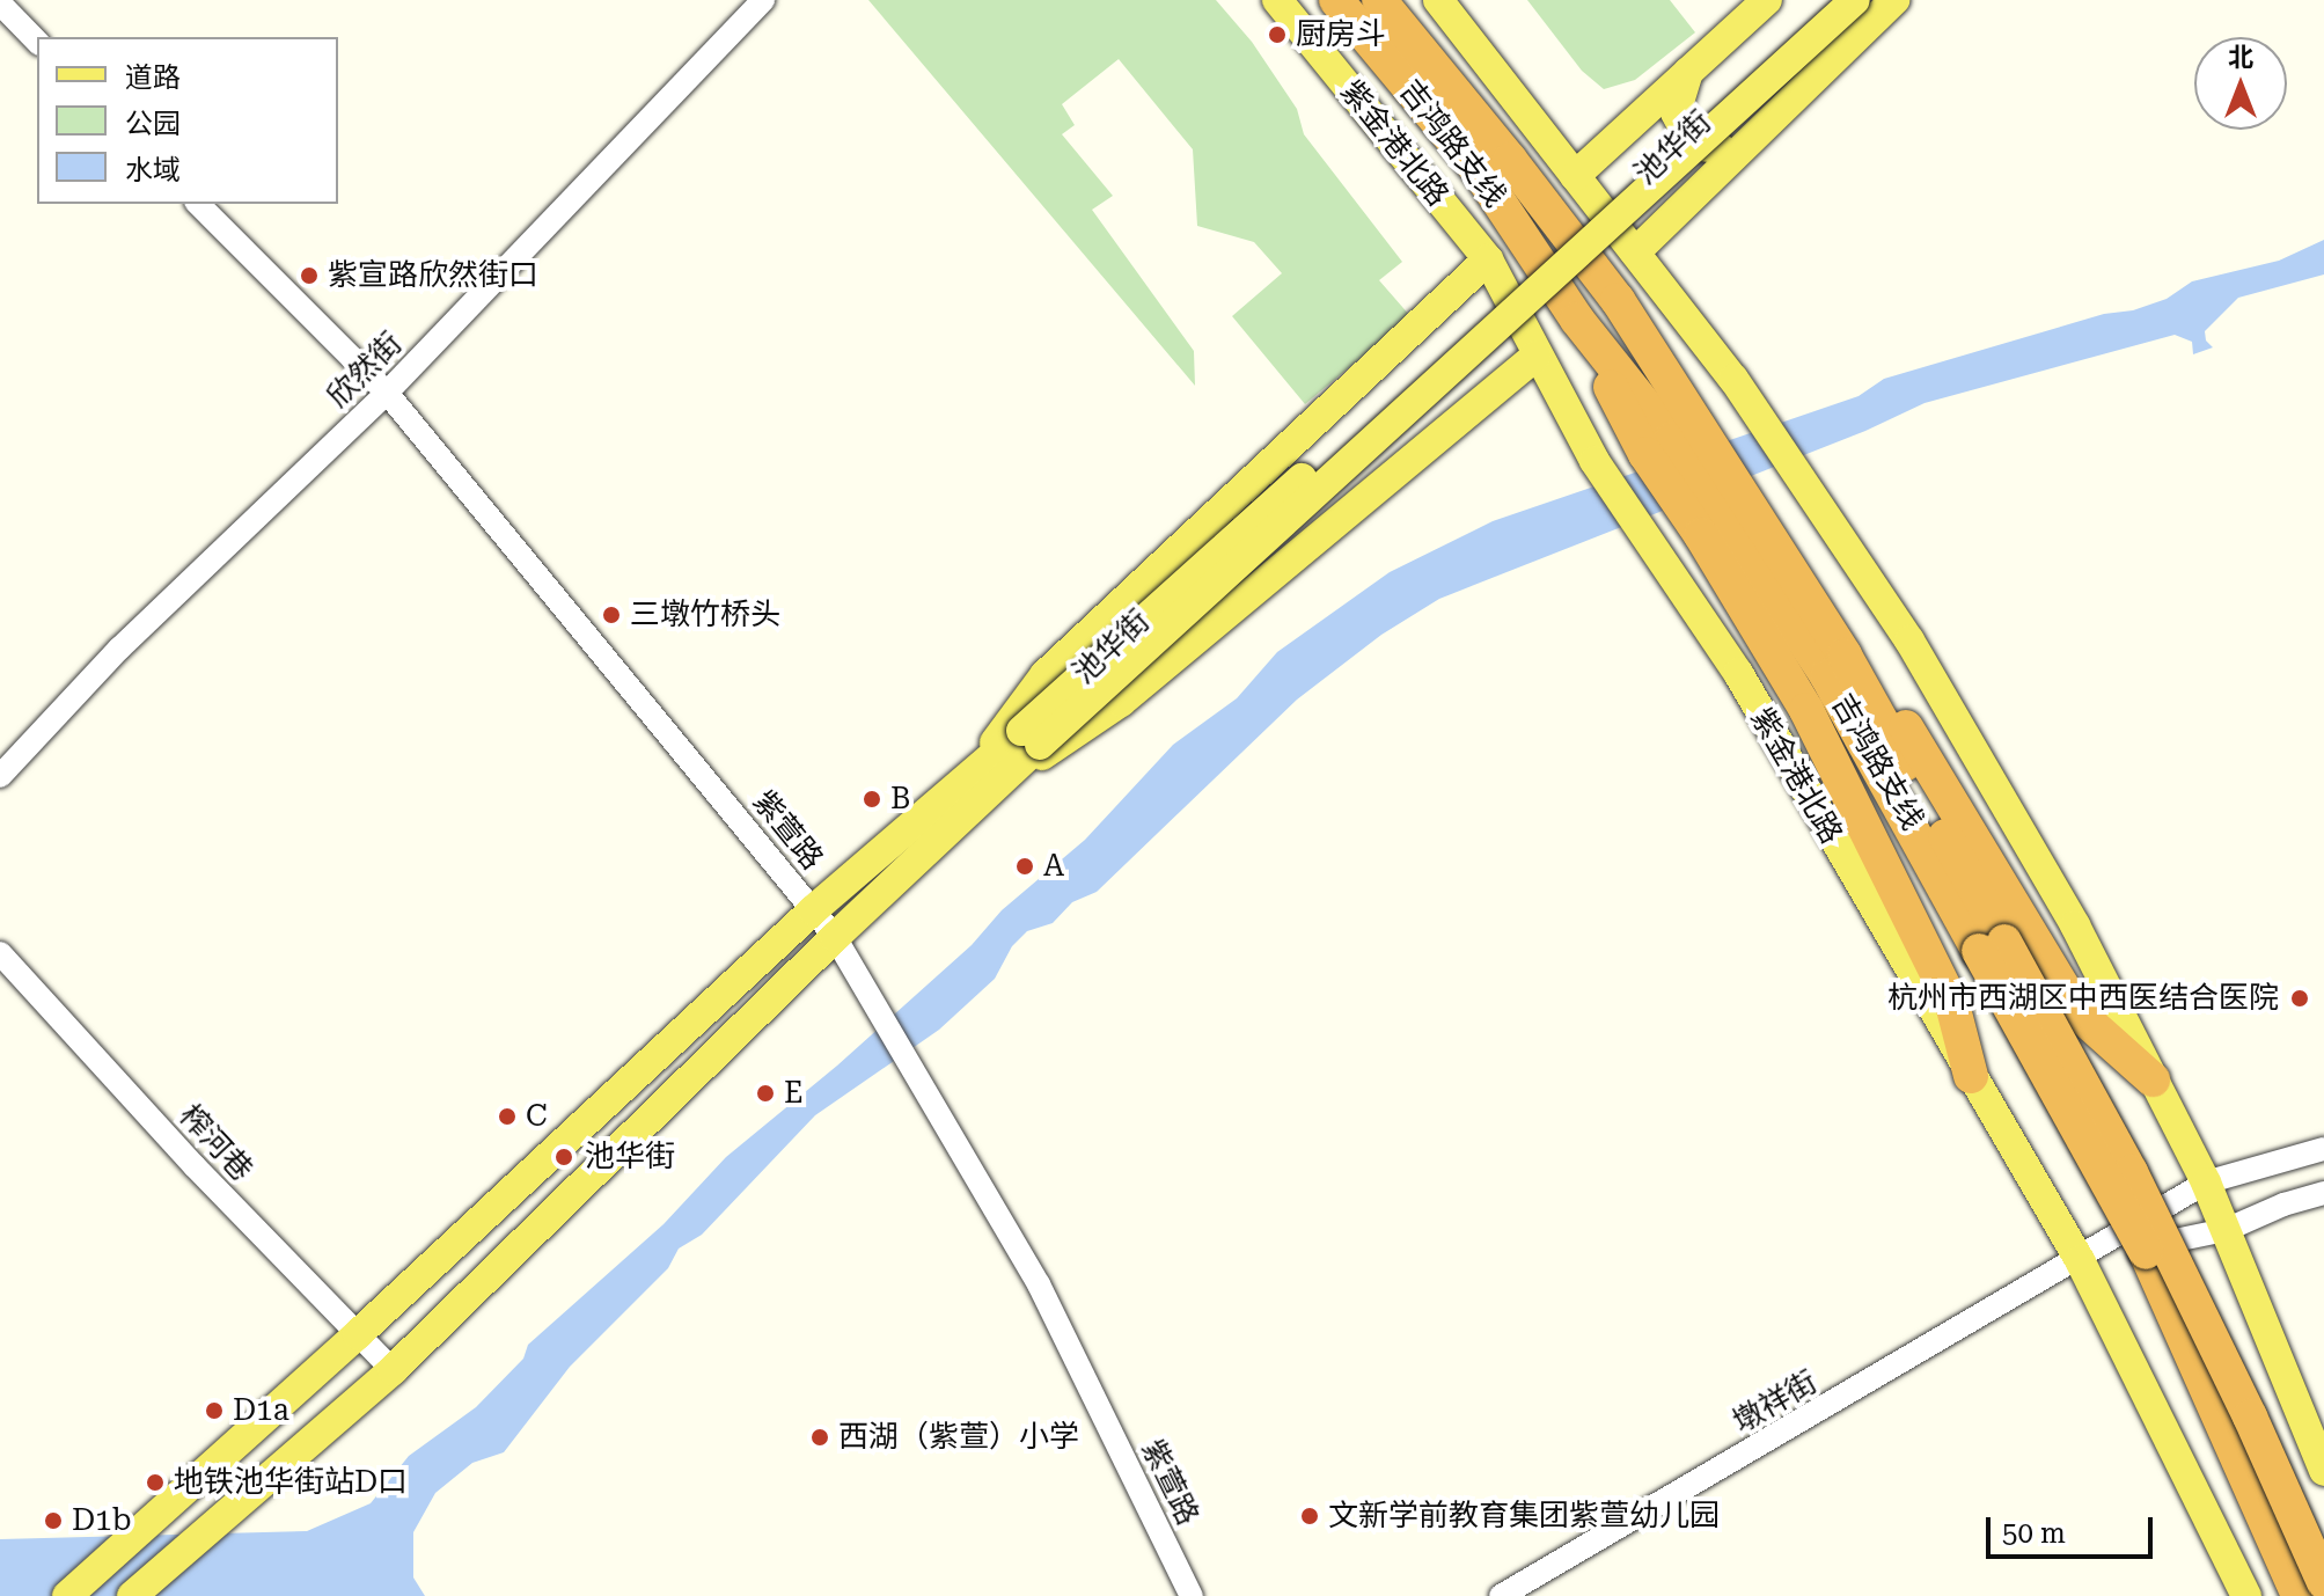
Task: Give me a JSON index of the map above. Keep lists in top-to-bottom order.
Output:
{
  "streets": {
    "highway": ["吉鸿路支线"],
    "main road": ["紫金港北路", "池华街"],
    "street": [
      "欣然街",
      "紫萱路",
      "榨河巷",
      "墩祥街"
    ]
  },
  "crossings": [
    ["紫金港北路", "墩祥街"],
    ["池华街", "紫萱路"],
    ["池华街", "榨河巷"],
    ["欣然街", "紫萱路"]
  ],
  "places": [
    "厨房斗",
    "紫宣路欣然街口",
    "三墩竹桥头",
    "B",
    "A",
    "杭州市西湖区中西医结合医院",
    "E",
    "C",
    "池华街",
    "D1a",
    "西湖（紫萱）小学",
    "地铁池华街站D口",
    "文新学前教育集团紫萱幼儿园",
    "D1b"
  ],
  "legend": ["道路", "公园", "水域"],
  "scale_bar": "50 m",
  "north": "top"
}
